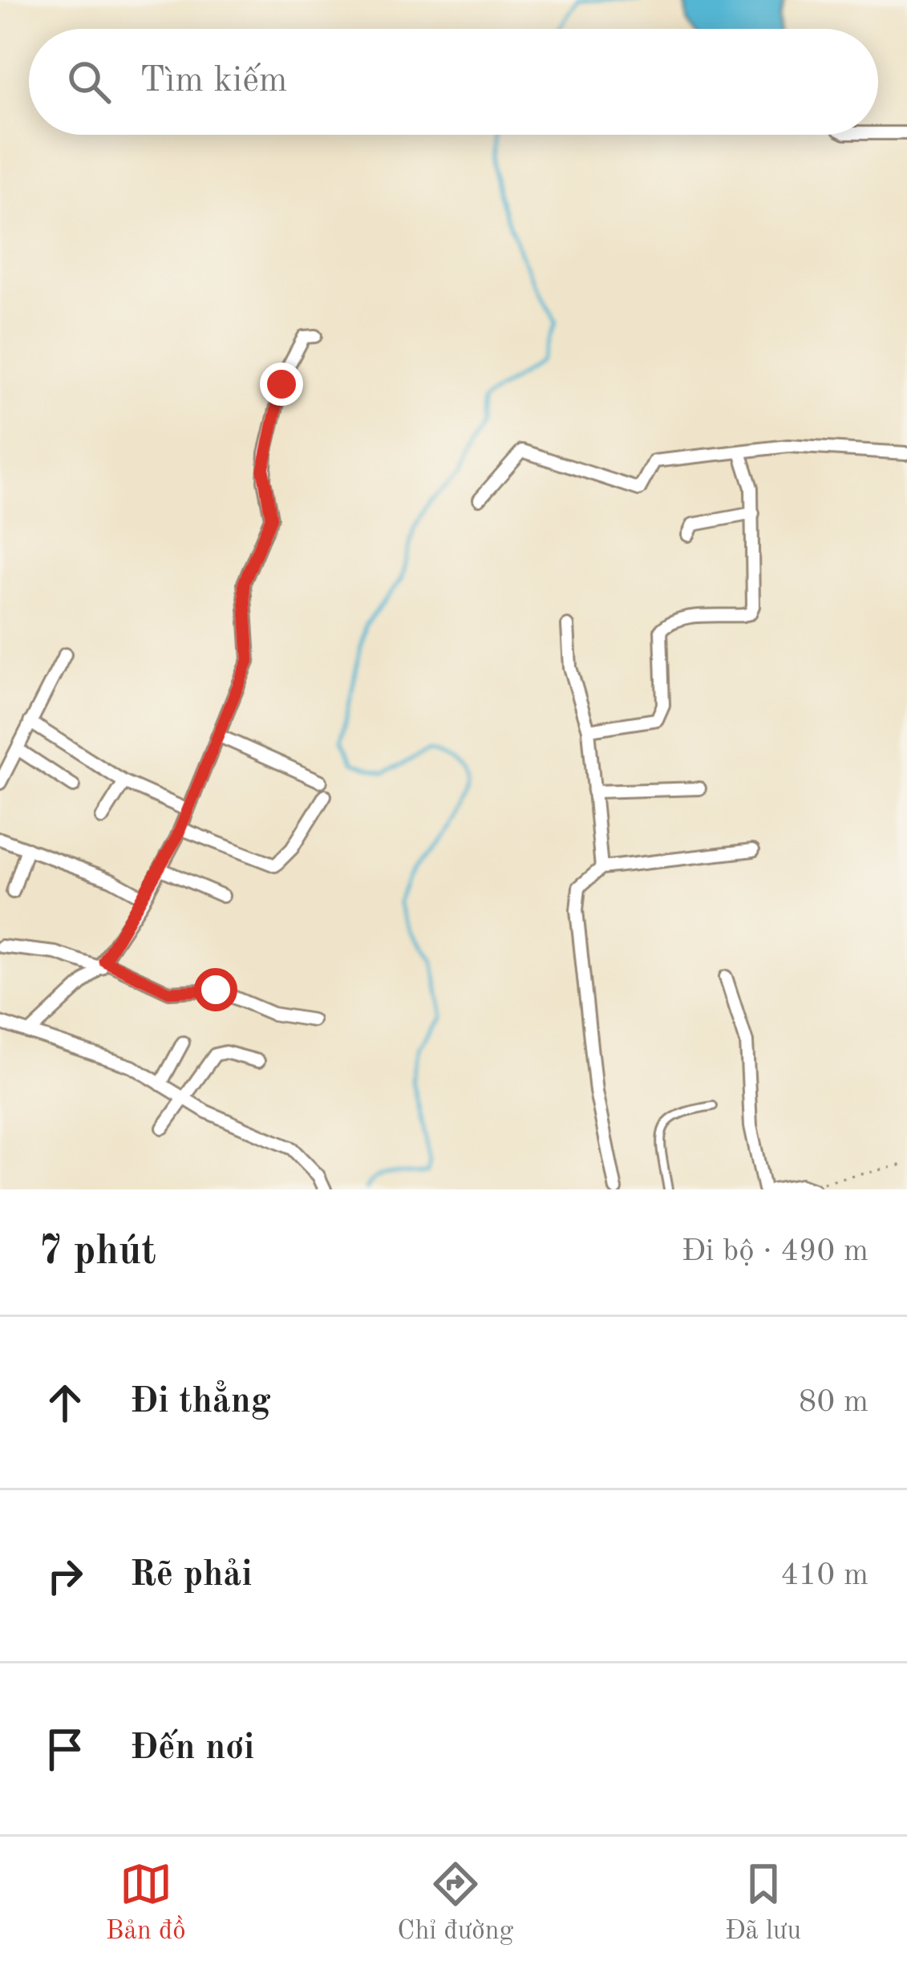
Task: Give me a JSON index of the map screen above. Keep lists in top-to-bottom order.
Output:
{
  "page": {
    "search": "Tìm kiếm",
    "heading": ["7 phút", "Đi bộ · 490 m"],
    "list": [
      ["Đi thẳng", "80 m"],
      ["Rẽ phải", "410 m"],
      "Đến nơi"
    ],
    "nav": ["Bản đồ", "Chỉ đường", "Đã lưu"]
  }
}
